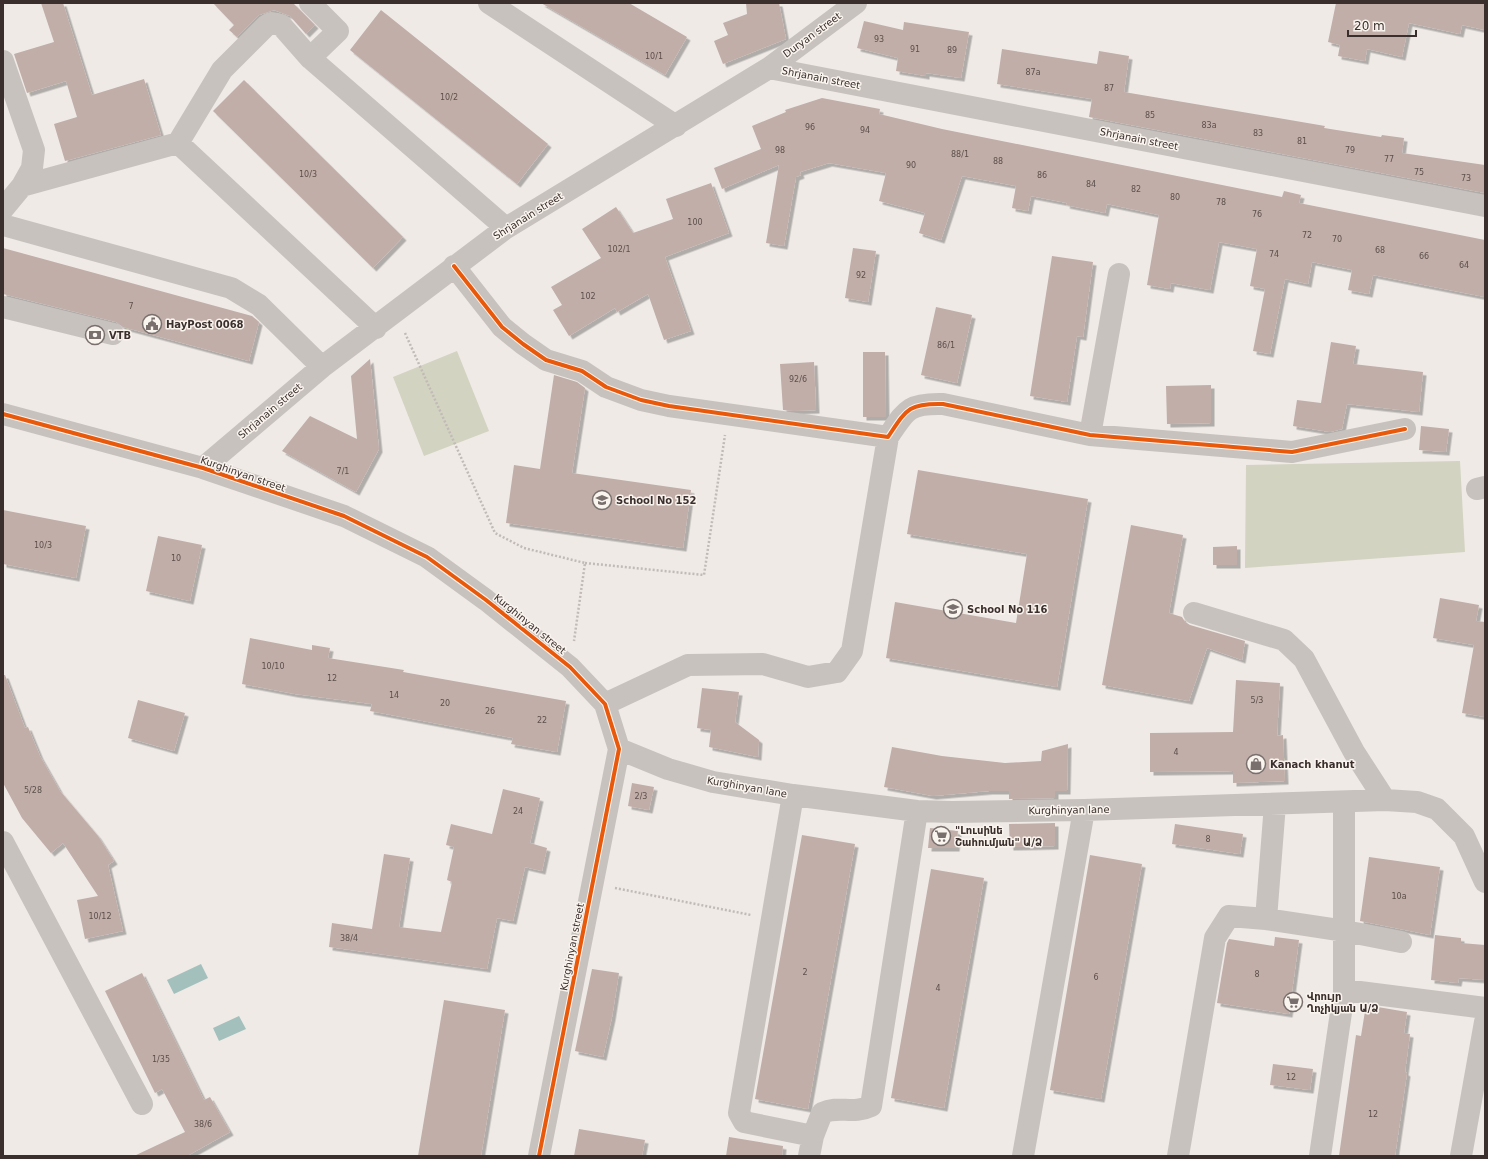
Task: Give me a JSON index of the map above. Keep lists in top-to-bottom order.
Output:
{
  "streets": {
    "street": [
      "Duryan street",
      "Shrjanain street",
      "Kurghinyan street",
      "Kurghinyan lane"
    ]
  },
  "crossings": [
    ["Duryan street", "Shrjanain street"],
    ["Shrjanain street", "Kurghinyan street"],
    ["Kurghinyan street", "Kurghinyan lane"]
  ],
  "places": {
    "public building": ["HayPost 0068"],
    "bank": ["VTB"],
    "school or university": ["School No 152", "School No 116"],
    "shop": ["Kanach khanut"],
    "supermarket": ["\"Լուսինե Շահումյան\" Ա/Ձ", "Վրույր Ղոչիկյան Ա/Ձ"]
  },
  "house_numbers": [
    "93",
    "91",
    "89",
    "10/1",
    "87a",
    "87",
    "10/2",
    "85",
    "83a",
    "96",
    "94",
    "83",
    "81",
    "98",
    "79",
    "88/1",
    "77",
    "88",
    "90",
    "75",
    "10/3",
    "86",
    "73",
    "84",
    "82",
    "80",
    "78",
    "76",
    "100",
    "72",
    "70",
    "102/1",
    "68",
    "74",
    "66",
    "64",
    "92",
    "102",
    "7",
    "86/1",
    "92/6",
    "7/1",
    "10/3",
    "10",
    "10/10",
    "12",
    "14",
    "5/3",
    "20",
    "26",
    "22",
    "4",
    "5/28",
    "2/3",
    "24",
    "8",
    "10a",
    "10/12",
    "38/4",
    "2",
    "8",
    "6",
    "4",
    "1/35",
    "12",
    "12",
    "38/6"
  ],
  "scale_bar": "20 m"
}
